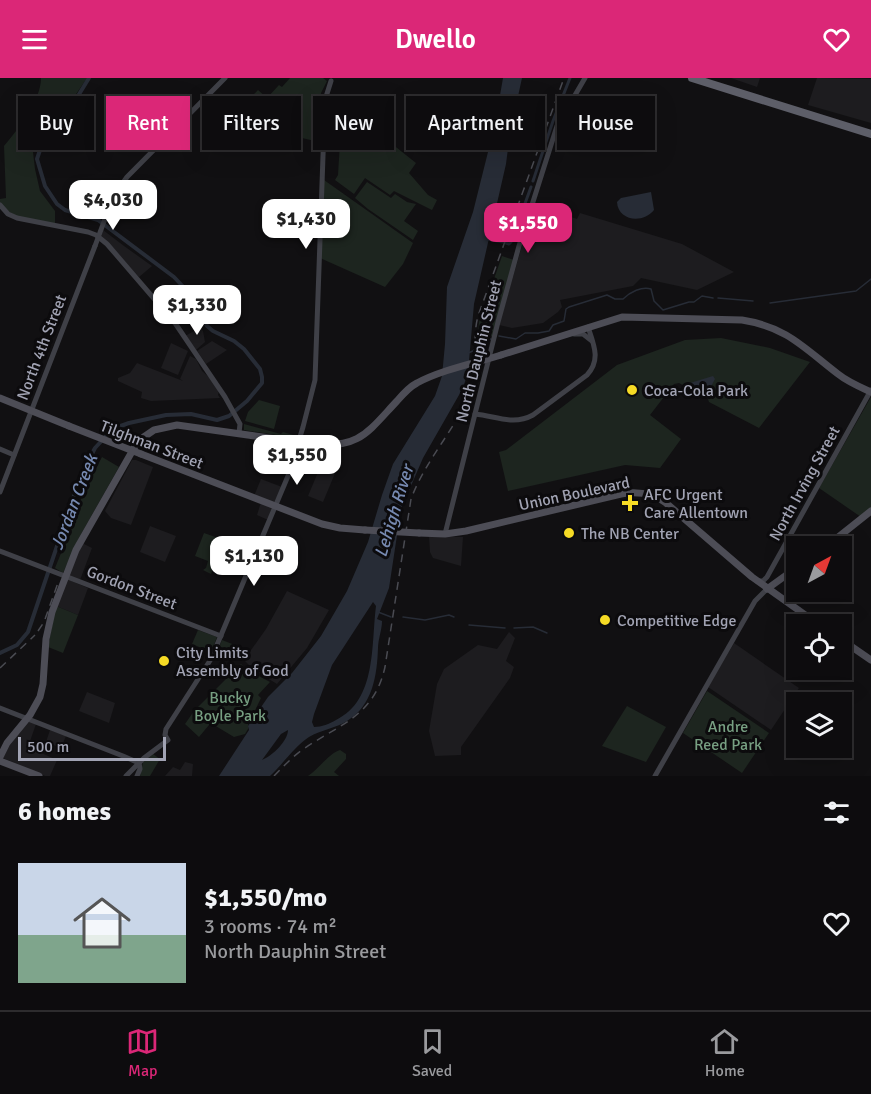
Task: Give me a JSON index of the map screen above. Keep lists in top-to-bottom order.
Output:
{
  "streets": {
    "main road": ["Tilghman Street", "Union Boulevard"],
    "street": [
      "North 4th Street",
      "North Dauphin Street",
      "North Irving Street",
      "Gordon Street"
    ]
  },
  "crossings": [
    ["North 4th Street", "Tilghman Street"],
    ["North Dauphin Street", "Union Boulevard"],
    ["Tilghman Street", "Union Boulevard"],
    ["North Irving Street", "Union Boulevard"]
  ],
  "water": ["Jordan Creek", "Lehigh River"],
  "parks": ["Bucky Boyle Park", "Andre Reed Park"],
  "places": {
    "other": [
      "Coca-Cola Park",
      "The NB Center",
      "Competitive Edge",
      "City Limits Assembly of God"
    ],
    "health": ["AFC Urgent Care Allentown"]
  },
  "scale_bar": "500 m",
  "north": "top right",
  "page": {
    "header": "Dwello",
    "chip": [
      "Buy",
      "Rent",
      "Filters",
      "New",
      "Apartment",
      "House"
    ],
    "price": [
      "$4,030",
      "$1,430",
      "$1,550",
      "$1,330",
      "$1,550",
      "$1,130"
    ],
    "scale": "500 m",
    "heading": "6 homes",
    "list": [
      {
        "name": "$1,550/mo",
        "note": "3 rooms · 74 m² · North Dauphin Street"
      }
    ],
    "tabs": ["Map", "Saved", "Home"]
  }
}
